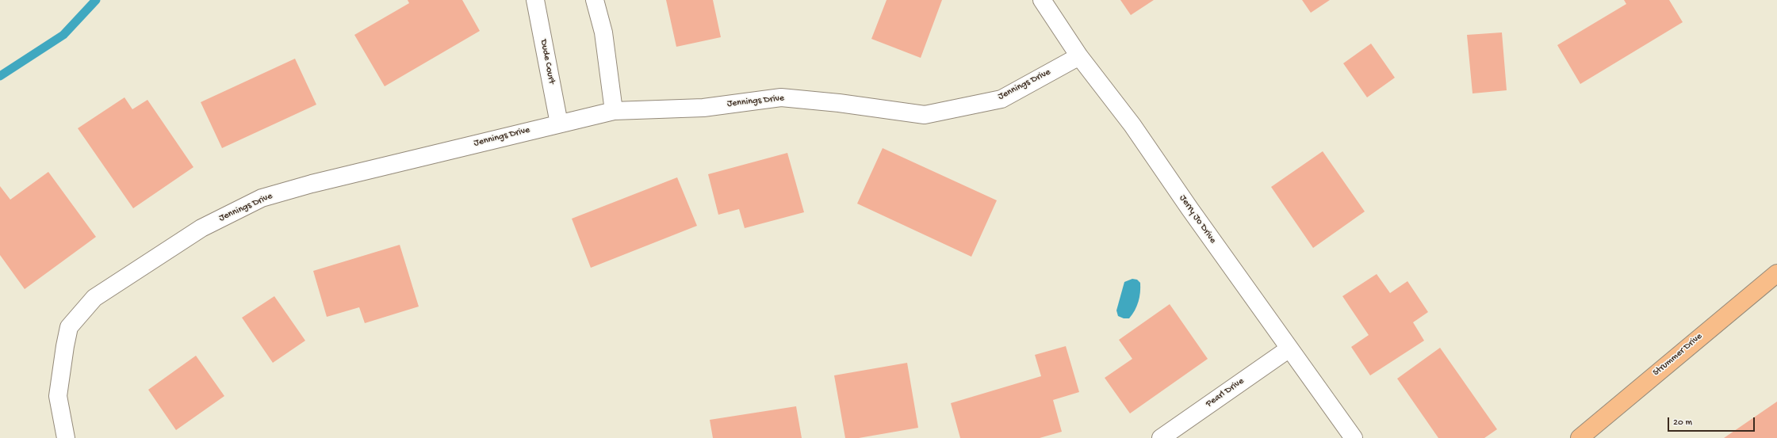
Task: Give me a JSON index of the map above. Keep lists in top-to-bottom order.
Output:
{
  "streets": {
    "main road": ["Strummer Drive"],
    "street": [
      "Dude Court",
      "Jennings Drive",
      "Jerry Jo Drive",
      "Pearl Drive"
    ]
  },
  "crossings": [
    ["Dude Court", "Jennings Drive"],
    ["Jennings Drive", "Jerry Jo Drive"],
    ["Jerry Jo Drive", "Pearl Drive"]
  ],
  "scale_bar": "20 m"
}
